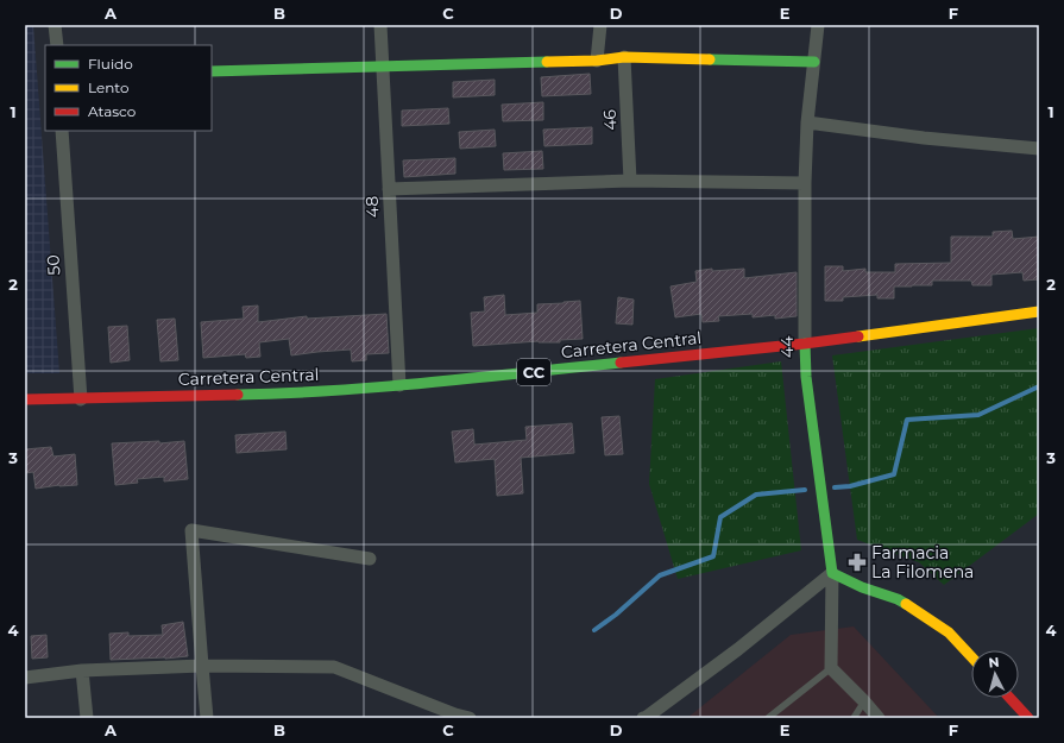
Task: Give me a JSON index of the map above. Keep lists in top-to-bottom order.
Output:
{
  "streets": {
    "main road": ["Carretera Central", "44", "CC"],
    "street": ["46", "48", "50"]
  },
  "crossings": [
    ["48", "Carretera Central"],
    ["50", "Carretera Central"],
    ["Carretera Central", "44"]
  ],
  "places": {
    "pharmacy": ["Farmacia La Filomena"]
  },
  "legend": ["Fluido", "Lento", "Atasco"],
  "north": "top",
  "grid": {
    "columns": [
      "A",
      "B",
      "C",
      "D",
      "E",
      "F"
    ],
    "rows": [
      "1",
      "2",
      "3",
      "4"
    ]
  }
}
